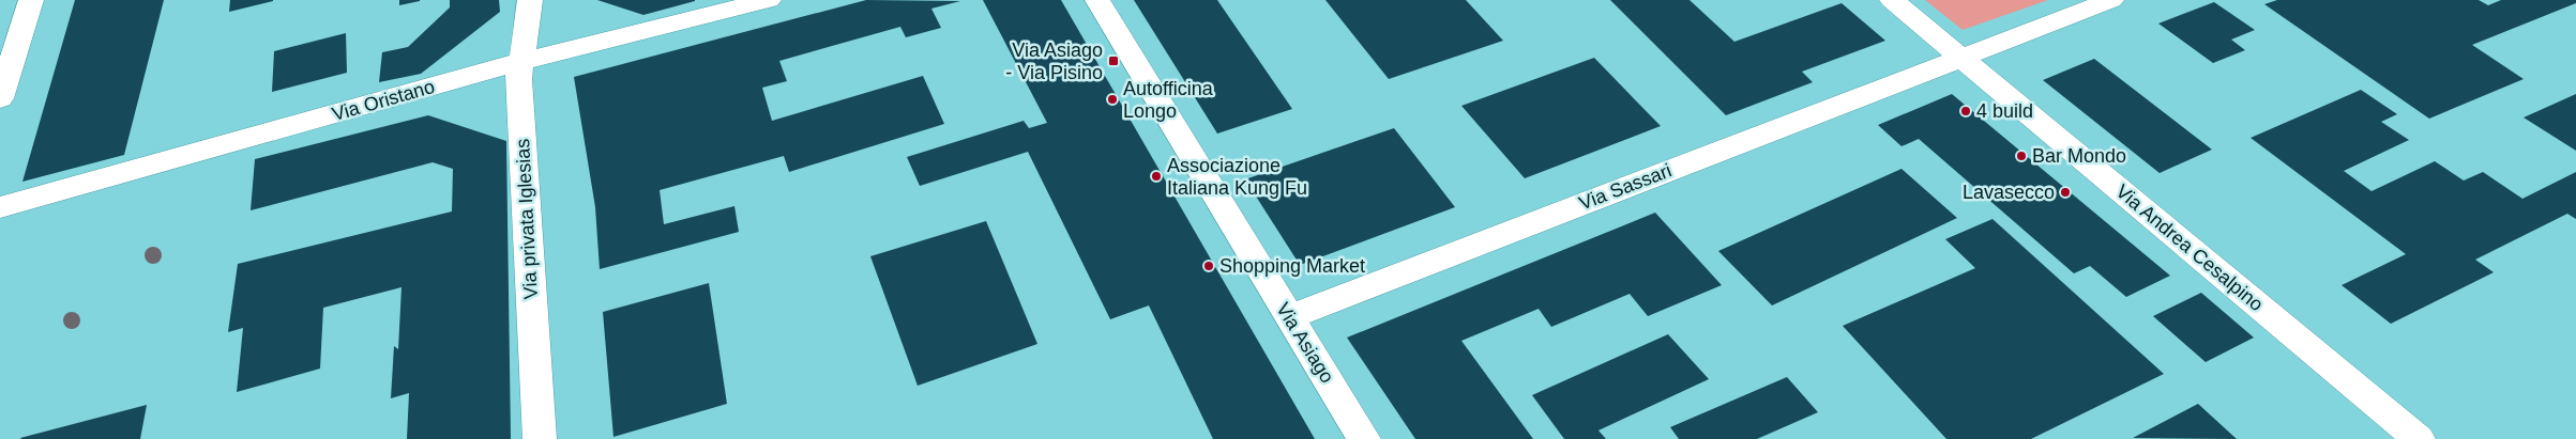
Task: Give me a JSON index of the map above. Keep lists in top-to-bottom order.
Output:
{
  "streets": {
    "street": [
      "Via Oristano",
      "Via Sassari",
      "Via privata Iglesias",
      "Via Andrea Cesalpino",
      "Via Asiago"
    ]
  },
  "crossings": [
    ["Via Oristano", "Via privata Iglesias"],
    ["Via Sassari", "Via Andrea Cesalpino"],
    ["Via Sassari", "Via Asiago"]
  ],
  "places": {
    "transit": ["Via Asiago - Via Pisino"],
    "other": [
      "Autofficina Longo",
      "4 build",
      "Bar Mondo",
      "Associazione Italiana Kung Fu",
      "Lavasecco",
      "Shopping Market"
    ]
  }
}
